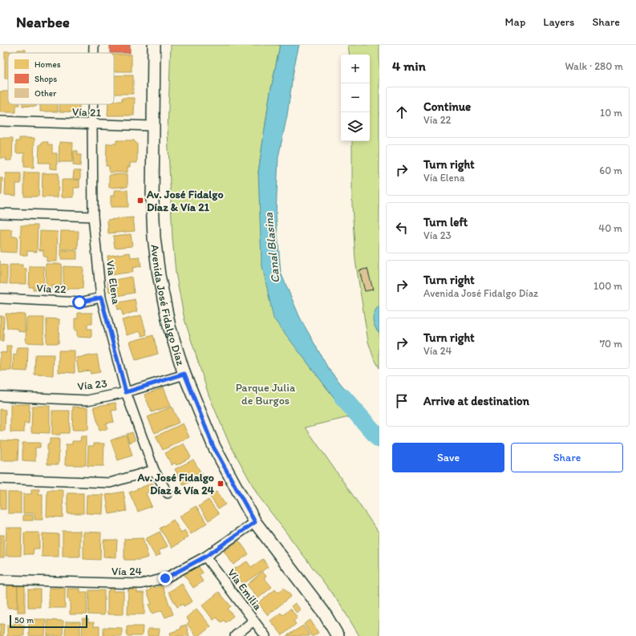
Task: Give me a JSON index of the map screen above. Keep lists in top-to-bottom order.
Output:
{
  "streets": {
    "street": [
      "Vía 21",
      "Vía Elena",
      "Vía 22",
      "Avenida José Fidalgo Díaz",
      "Vía 23",
      "Vía 24",
      "Vía Emilia"
    ]
  },
  "crossings": [
    ["Vía 21", "Vía Elena"],
    ["Vía 21", "Avenida José Fidalgo Díaz"],
    ["Vía Elena", "Vía 22"],
    ["Vía Elena", "Vía 23"],
    ["Avenida José Fidalgo Díaz", "Vía 23"],
    ["Avenida José Fidalgo Díaz", "Vía 24"],
    ["Vía 24", "Vía Emilia"]
  ],
  "water": ["Canal Blasina"],
  "parks": ["Parque Julia de Burgos"],
  "places": {
    "transit": ["Av. José Fidalgo Díaz & Vía 21", "Av. José Fidalgo Díaz & Vía 24"]
  },
  "legend": ["Homes", "Shops", "Other"],
  "scale_bar": "50 m",
  "page": {
    "header": "Nearbee",
    "nav": ["Map", "Layers", "Share"],
    "heading": ["4 min", "Walk · 280 m"],
    "map_buttons": ["+", "−"],
    "list": [
      ["Continue", "Vía 22", "10 m"],
      ["Turn right", "Vía Elena", "60 m"],
      ["Turn left", "Vía 23", "40 m"],
      ["Turn right", "Avenida José Fidalgo Díaz", "100 m"],
      ["Turn right", "Vía 24", "70 m"],
      "Arrive at destination"
    ],
    "buttons": ["Save", "Share"],
    "scale": "50 m"
  }
}
